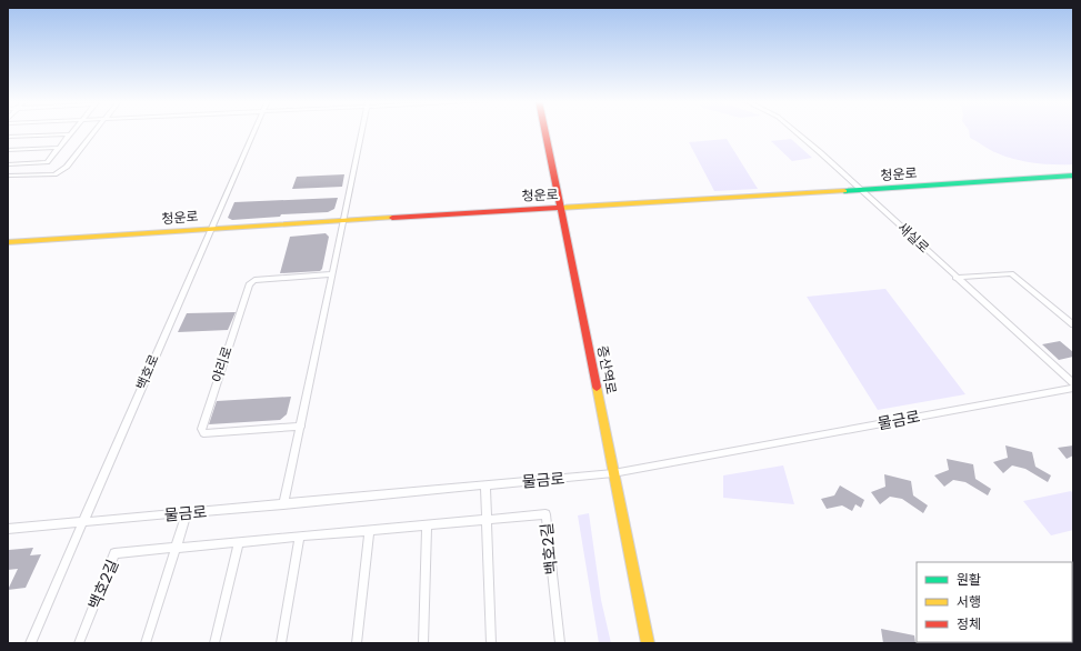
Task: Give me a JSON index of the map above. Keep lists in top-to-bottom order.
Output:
{
  "streets": {
    "street": [
      "청운로",
      "새실로",
      "야리로",
      "증산역로",
      "백호로",
      "물금로",
      "백호2길"
    ]
  },
  "crossings": [
    ["청운로", "새실로"],
    ["청운로", "증산역로"],
    ["청운로", "백호로"],
    ["증산역로", "물금로"],
    ["백호로", "물금로"]
  ],
  "legend": ["원활", "서행", "정체"]
}
